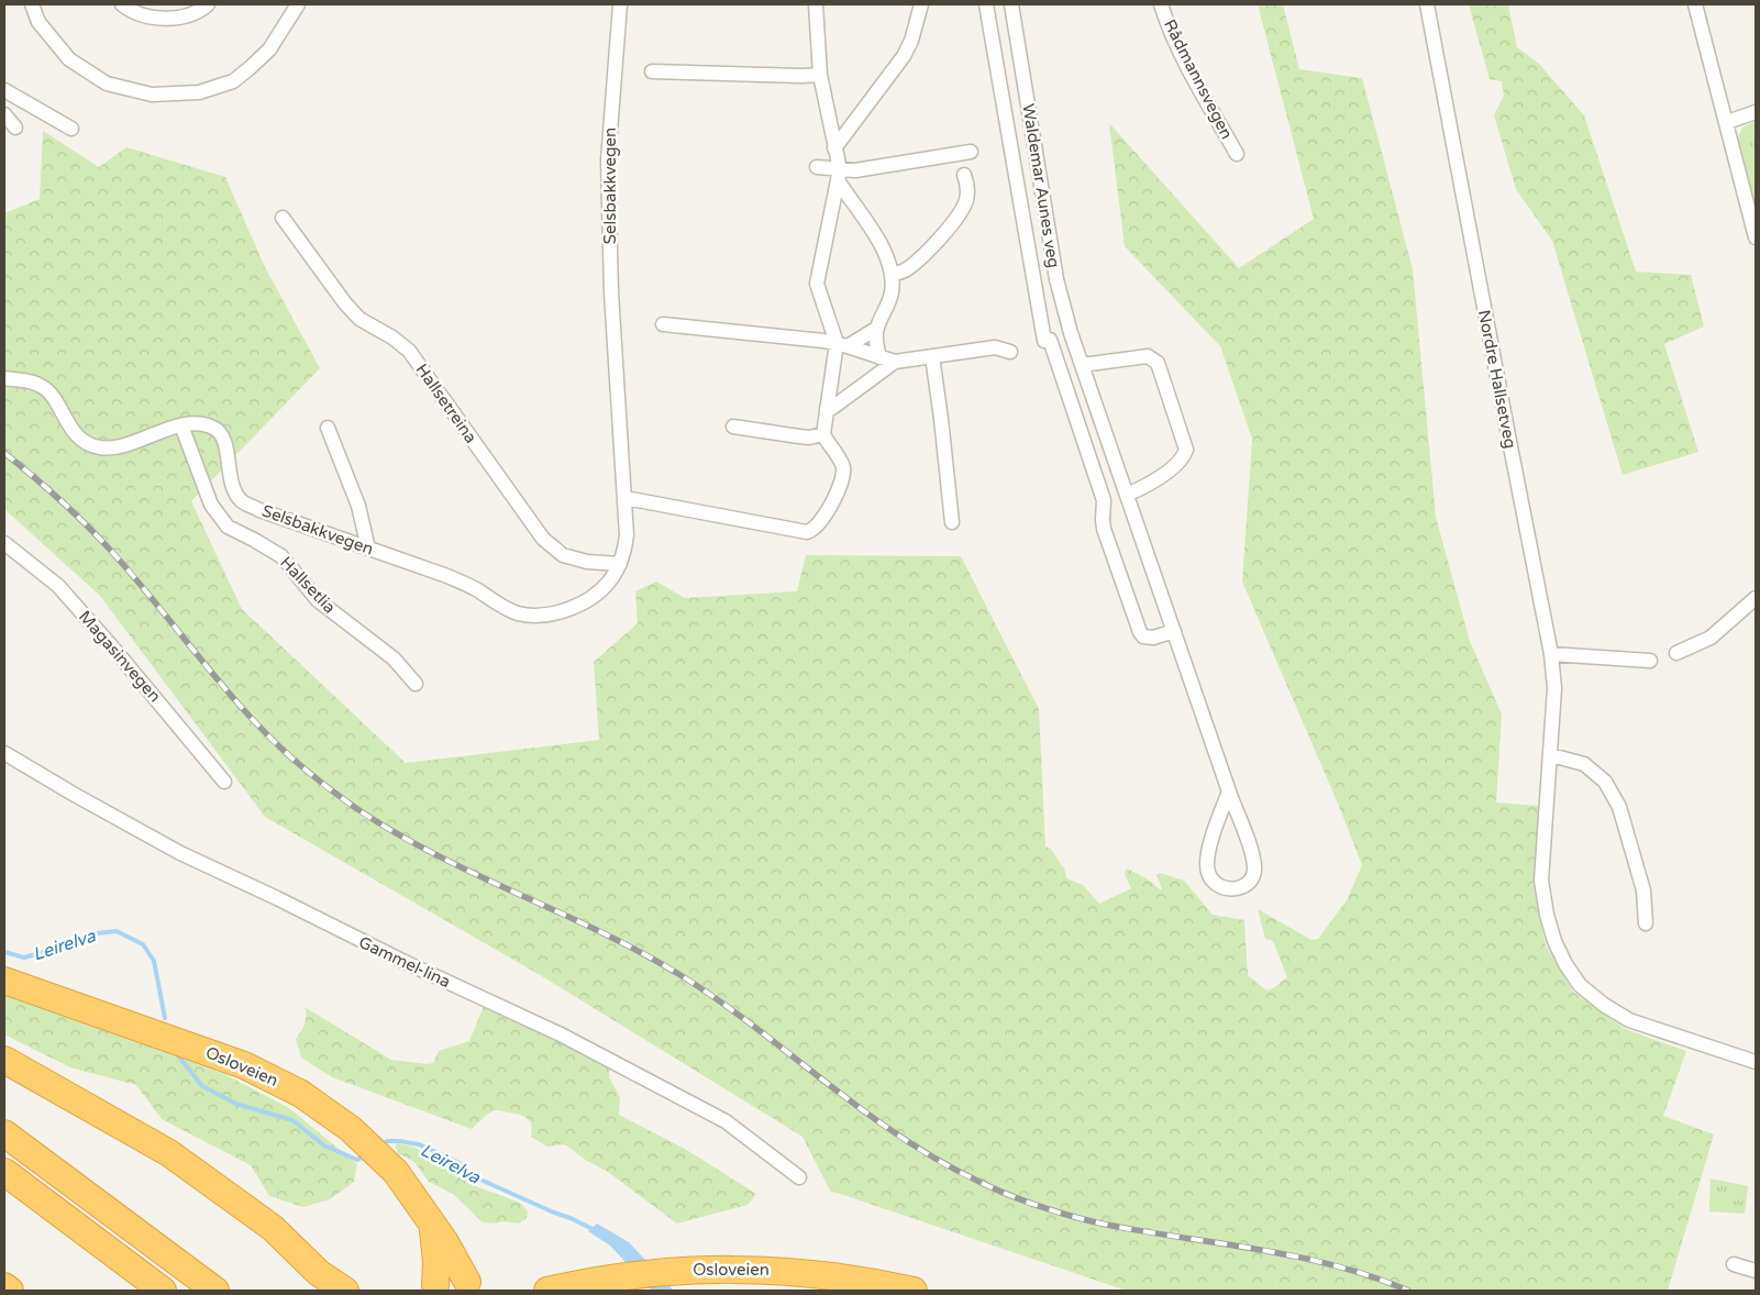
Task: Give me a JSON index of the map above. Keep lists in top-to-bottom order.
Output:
{
  "streets": {
    "highway": ["Osloveien"],
    "street": [
      "Rådmannsvegen",
      "Selsbakkvegen",
      "Waldemar Aunes veg",
      "Nordre Hallsetveg",
      "Hallsetreina",
      "Hallsetlia",
      "Magasinvegen",
      "Gammel-lina"
    ]
  },
  "crossings": [
    ["Selsbakkvegen", "Hallsetreina"],
    ["Selsbakkvegen", "Hallsetlia"]
  ],
  "water": ["Leirelva"]
}
